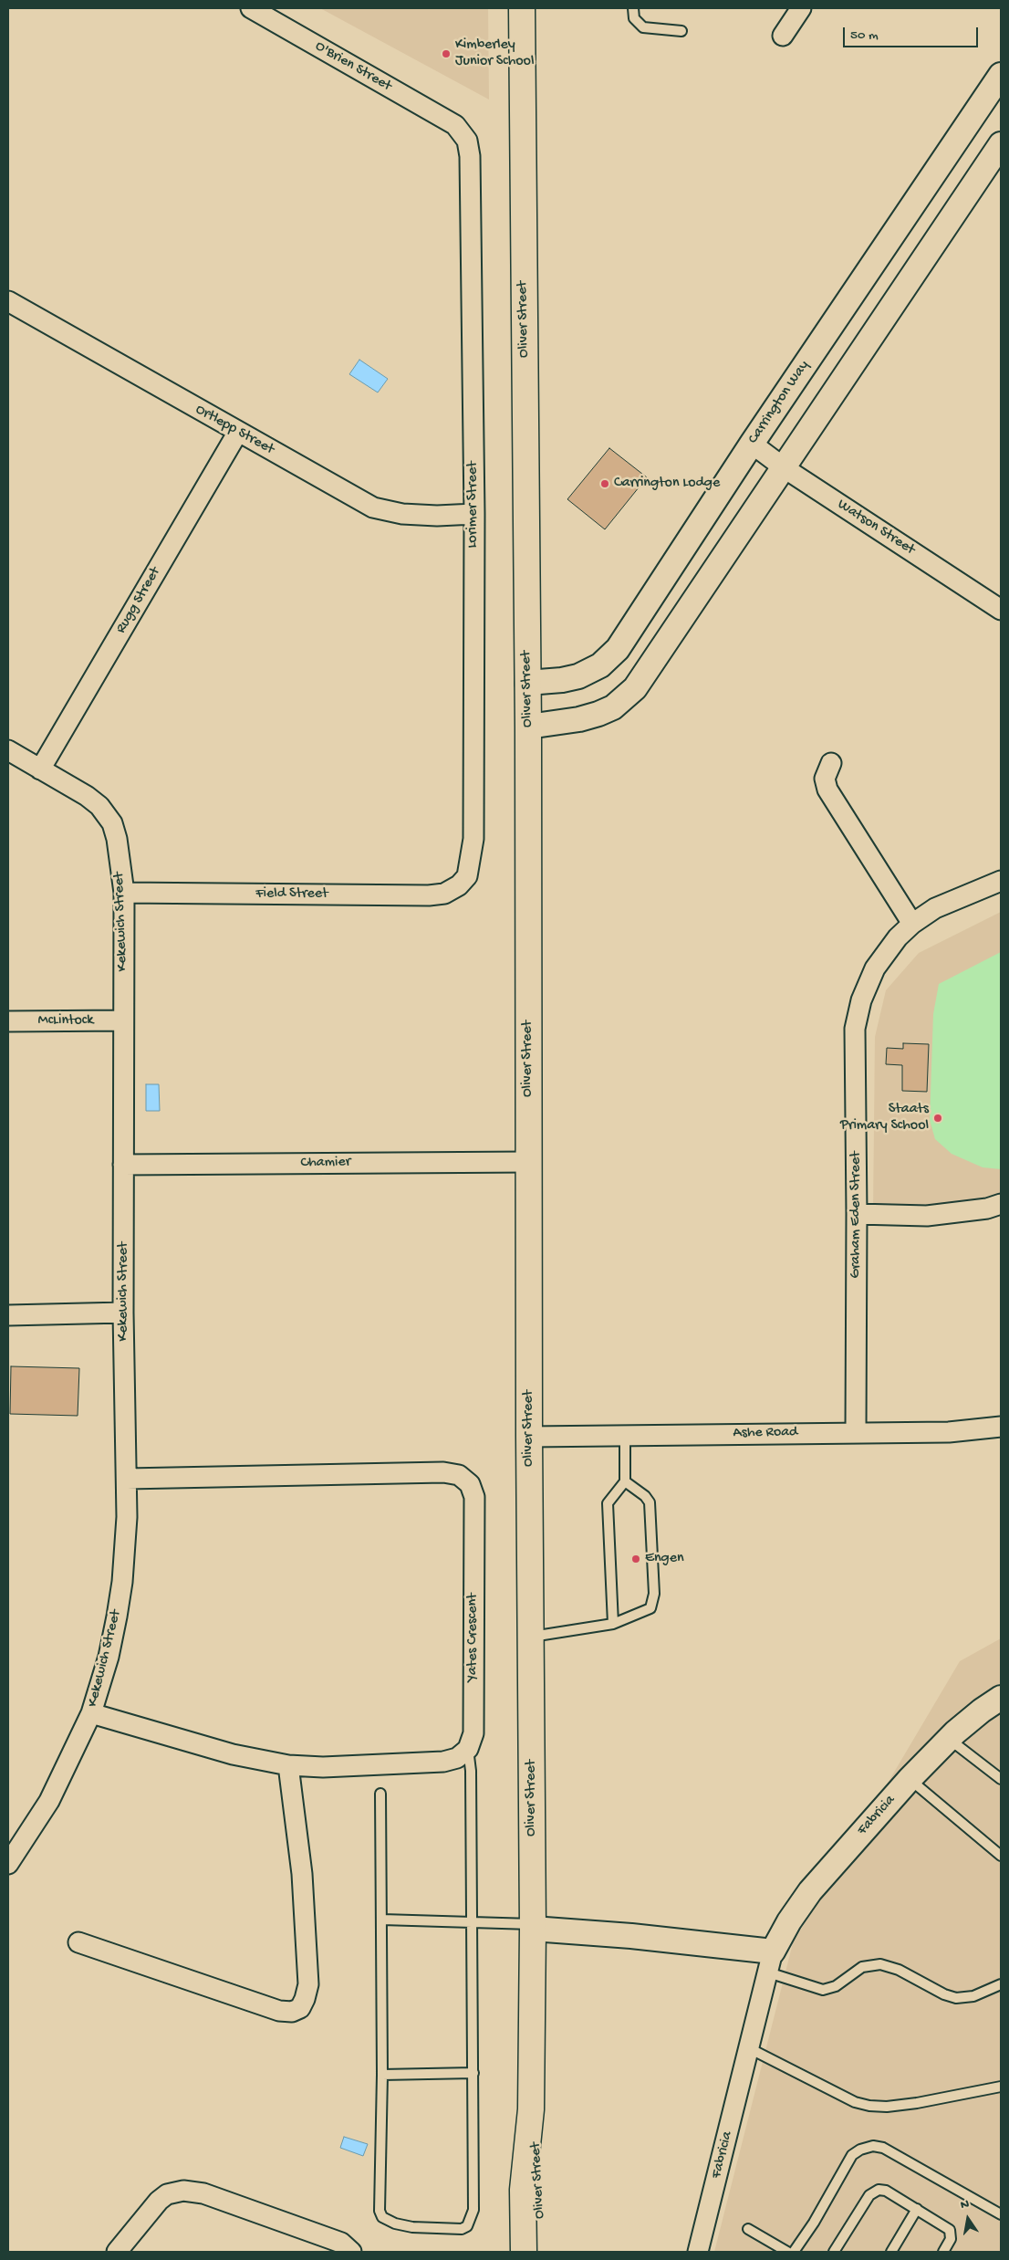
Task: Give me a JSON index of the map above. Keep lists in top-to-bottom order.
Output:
{
  "streets": {
    "highway": ["Oliver Street"],
    "street": [
      "O'Brien Street",
      "Carrington Way",
      "Ortlepp Street",
      "Lorimer Street",
      "Watson Street",
      "Rugg Street",
      "Field Street",
      "Kekewich Street",
      "McLintock",
      "Chamier",
      "Graham Eden Street",
      "Ashe Road",
      "Yates Crescent",
      "Fabricia"
    ]
  },
  "crossings": [
    ["O'Brien Street", "Lorimer Street"],
    ["Oliver Street", "Carrington Way"],
    ["Oliver Street", "Chamier"],
    ["Oliver Street", "Ashe Road"],
    ["Carrington Way", "Watson Street"],
    ["Ortlepp Street", "Lorimer Street"],
    ["Ortlepp Street", "Rugg Street"],
    ["Lorimer Street", "Field Street"],
    ["Rugg Street", "Kekewich Street"],
    ["Field Street", "Kekewich Street"],
    ["Kekewich Street", "McLintock"],
    ["Kekewich Street", "Chamier"],
    ["Kekewich Street", "Yates Crescent"],
    ["Graham Eden Street", "Ashe Road"]
  ],
  "places": [
    "Kimberley Junior School",
    "Carrington Lodge",
    "Staats Primary School",
    "Engen"
  ],
  "scale_bar": "50 m",
  "north": "top"
}
